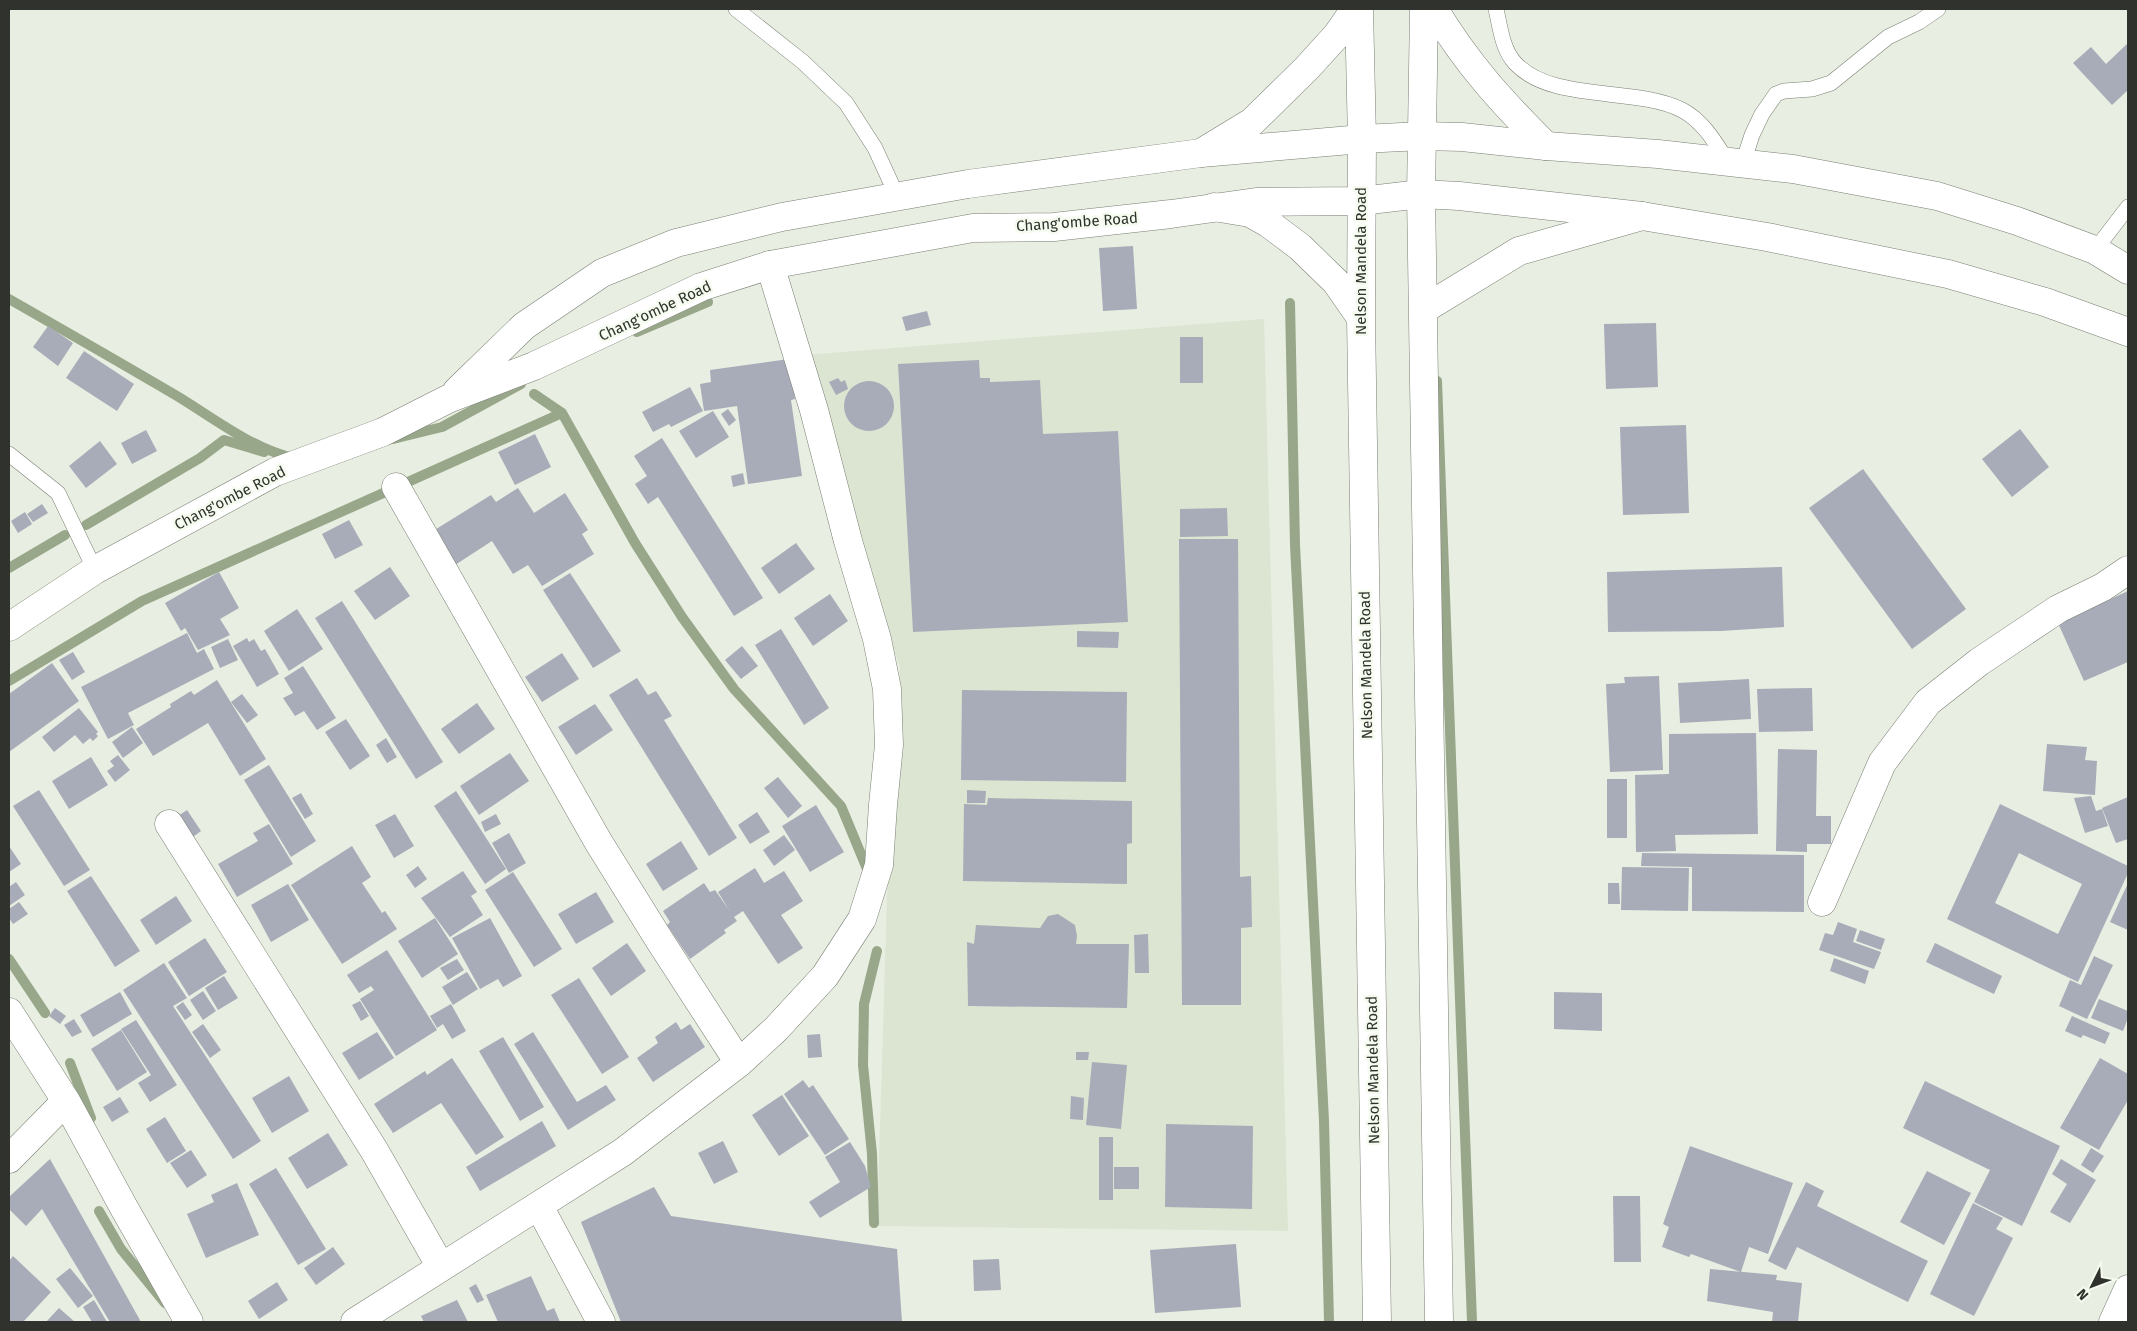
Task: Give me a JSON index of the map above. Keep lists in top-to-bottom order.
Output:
{
  "streets": {
    "street": ["Chang'ombe Road", "Nelson Mandela Road"]
  },
  "crossings": [
    ["Chang'ombe Road", "Nelson Mandela Road"]
  ],
  "north": "bottom left"
}
